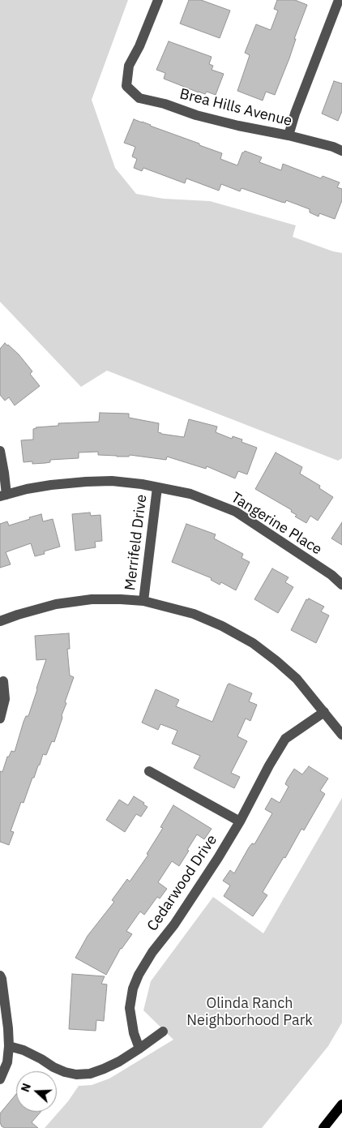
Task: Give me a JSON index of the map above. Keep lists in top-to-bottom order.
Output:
{
  "streets": {
    "street": [
      "Brea Hills Avenue",
      "Tangerine Place",
      "Merrifeld Drive",
      "Cedarwood Drive"
    ]
  },
  "crossings": [
    ["Tangerine Place", "Merrifeld Drive"]
  ],
  "parks": ["Olinda Ranch Neighborhood Park"],
  "north": "left"
}
